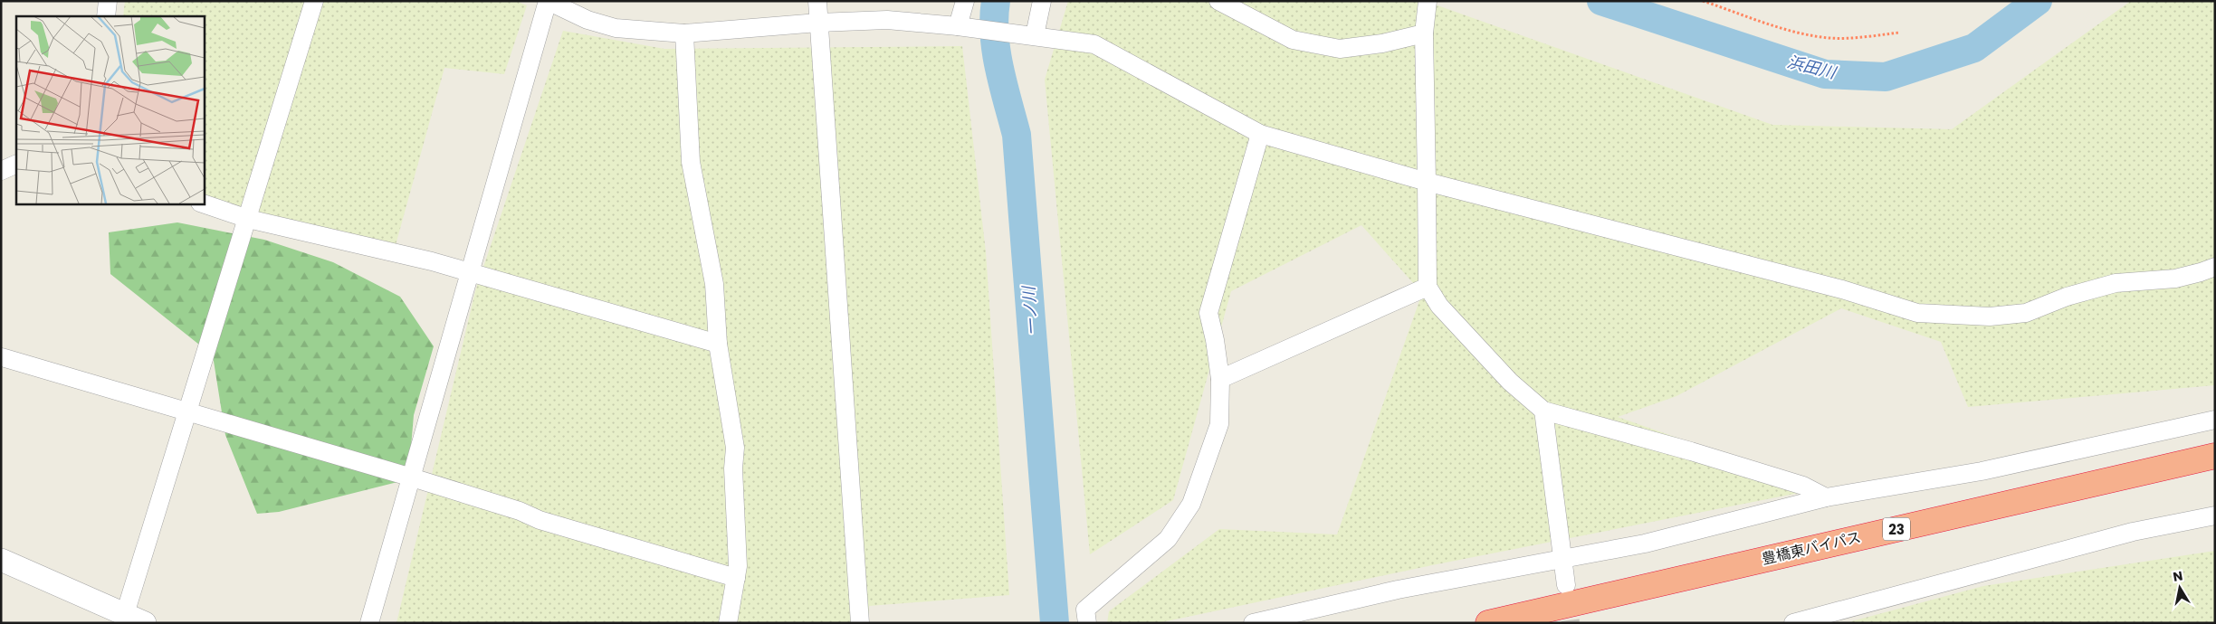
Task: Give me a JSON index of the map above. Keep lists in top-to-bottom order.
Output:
{
  "streets": {
    "highway": ["23", "豊橋東バイパス"]
  },
  "crossings": [
    ["23", "豊橋東バイパス"]
  ],
  "water": ["浜田川", "一ノ川"],
  "north": "top"
}
